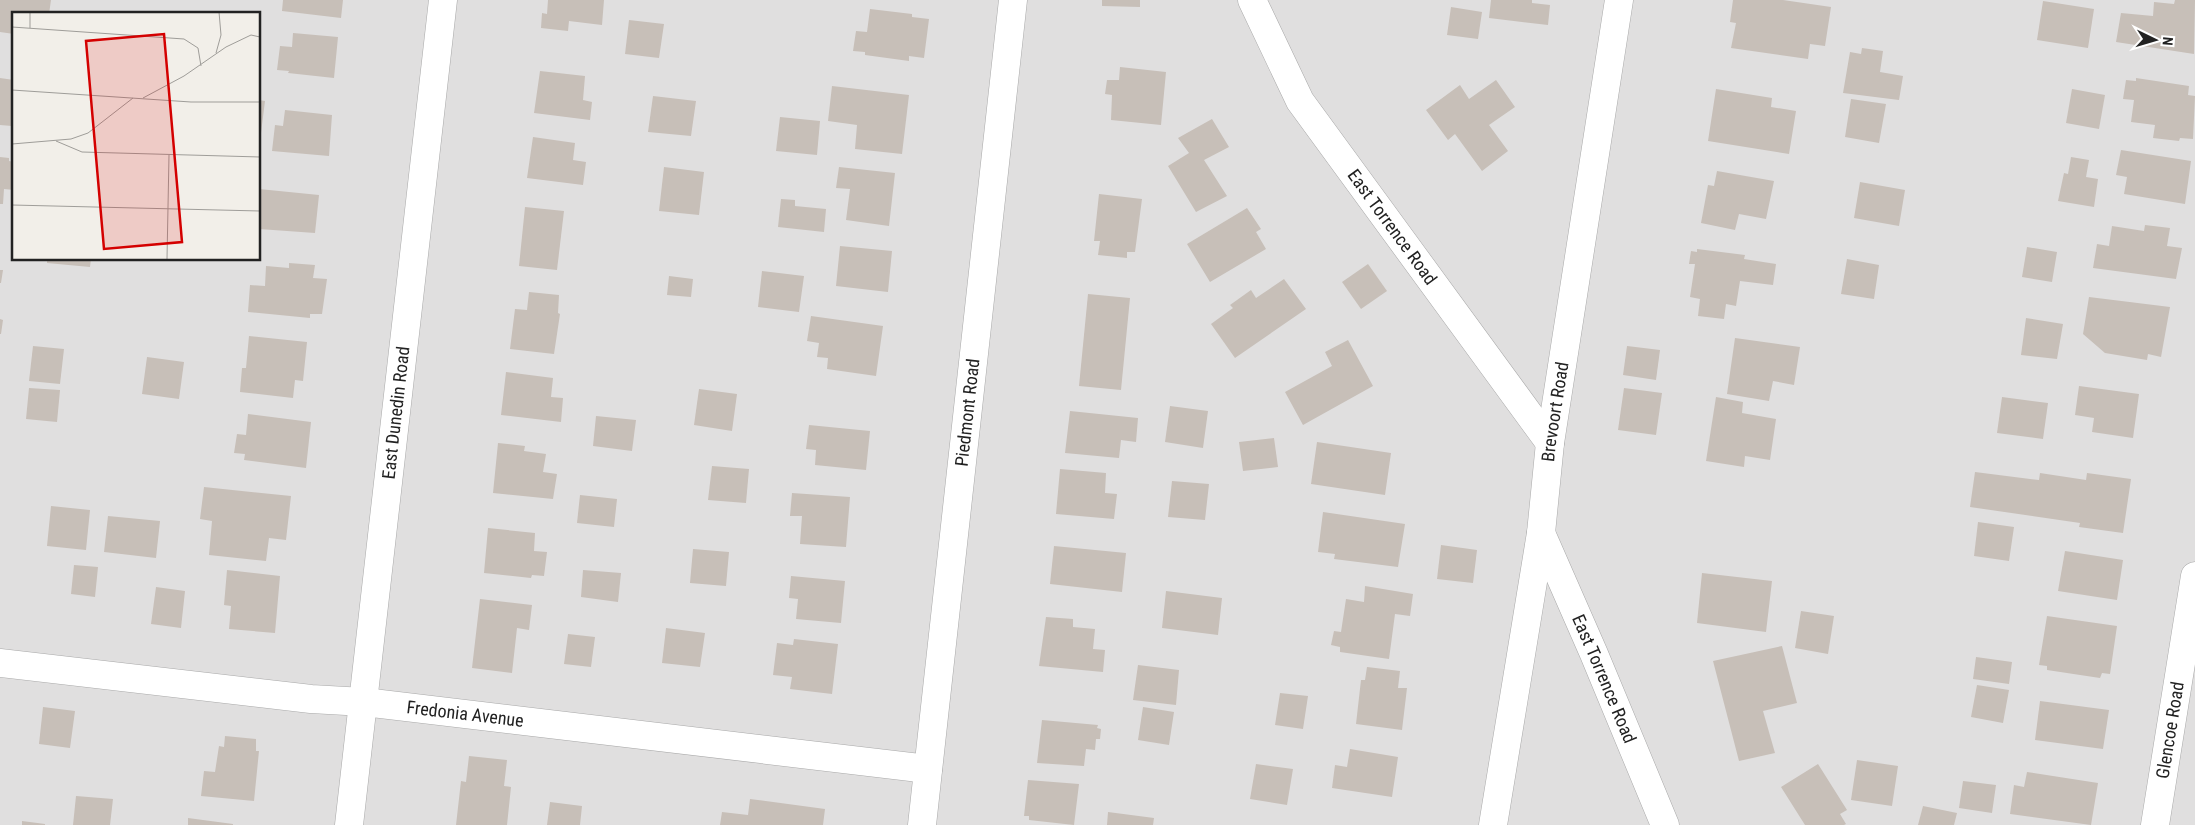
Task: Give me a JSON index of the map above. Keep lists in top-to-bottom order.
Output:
{
  "streets": {
    "street": [
      "East Torrence Road",
      "Brevoort Road",
      "East Dunedin Road",
      "Piedmont Road",
      "Fredonia Avenue",
      "Glencoe Road"
    ]
  },
  "crossings": [
    ["East Torrence Road", "Brevoort Road"],
    ["East Dunedin Road", "Fredonia Avenue"],
    ["Piedmont Road", "Fredonia Avenue"]
  ],
  "north": "right"
}
